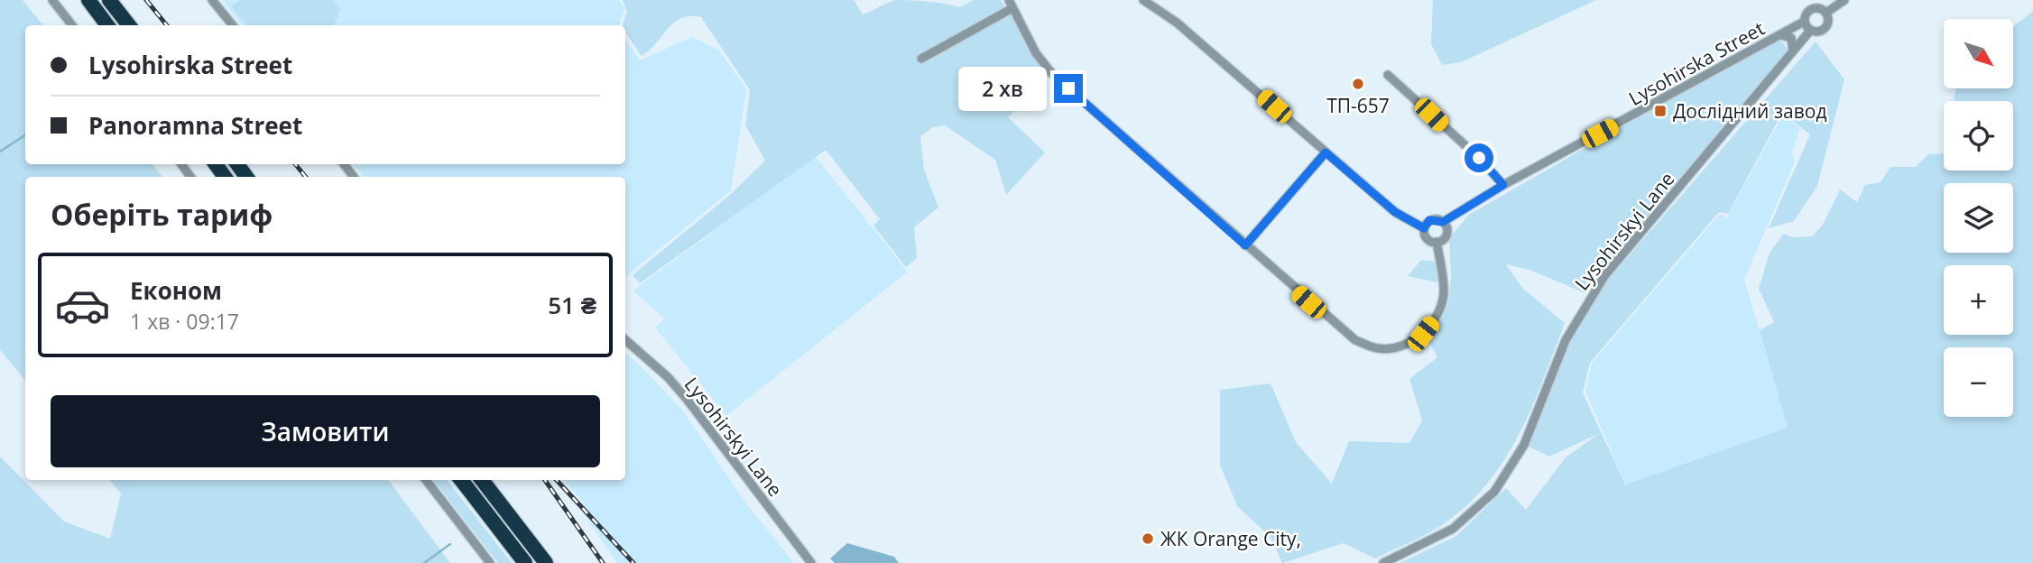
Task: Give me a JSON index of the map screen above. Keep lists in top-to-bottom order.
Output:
{
  "streets": {
    "street": ["Lysohirska Street", "Lysohirskyi Lane"]
  },
  "crossings": [
    ["Lysohirska Street", "Lysohirskyi Lane"]
  ],
  "places": {
    "other": ["ТП-657", "ЖК Orange City,"],
    "transit": ["Дослідний завод"]
  },
  "north": "bottom right",
  "page": {
    "map_buttons": ["+", "−"],
    "banner": ["Lysohirska Street", "Panoramna Street"],
    "bubble": "2 хв",
    "heading": "Оберіть тариф",
    "list": [
      {
        "name": "Економ",
        "note": "1 хв · 09:17",
        "value": "51 ₴"
      }
    ],
    "buttons": "Замовити"
  }
}
